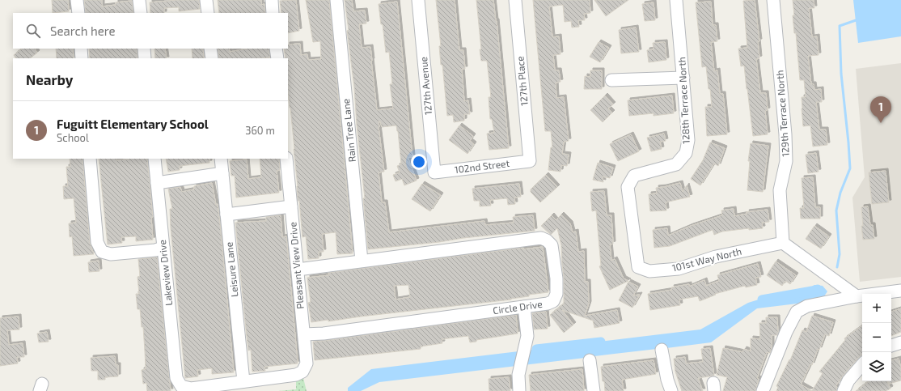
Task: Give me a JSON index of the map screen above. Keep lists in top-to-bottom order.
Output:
{
  "streets": {
    "street": [
      "127th Place",
      "127th Avenue",
      "128th Terrace North",
      "129th Terrace North",
      "Rain Tree Lane",
      "102nd Street",
      "101st Way North",
      "Pleasant View Drive",
      "Leisure Lane",
      "Lakeview Drive",
      "Circle Drive"
    ]
  },
  "crossings": [
    ["127th Place", "102nd Street"],
    ["127th Avenue", "102nd Street"],
    ["128th Terrace North", "101st Way North"],
    ["129th Terrace North", "101st Way North"],
    ["Rain Tree Lane", "Circle Drive"],
    ["Pleasant View Drive", "Leisure Lane"],
    ["Pleasant View Drive", "Lakeview Drive"],
    ["Pleasant View Drive", "Circle Drive"],
    ["Leisure Lane", "Lakeview Drive"]
  ],
  "page": {
    "search": "Search here",
    "heading": "Nearby",
    "pins": "1",
    "list": [
      {
        "mark": "1",
        "name": "Fuguitt Elementary School",
        "note": "School",
        "value": "360 m"
      }
    ],
    "map_buttons": ["+", "−"]
  }
}
